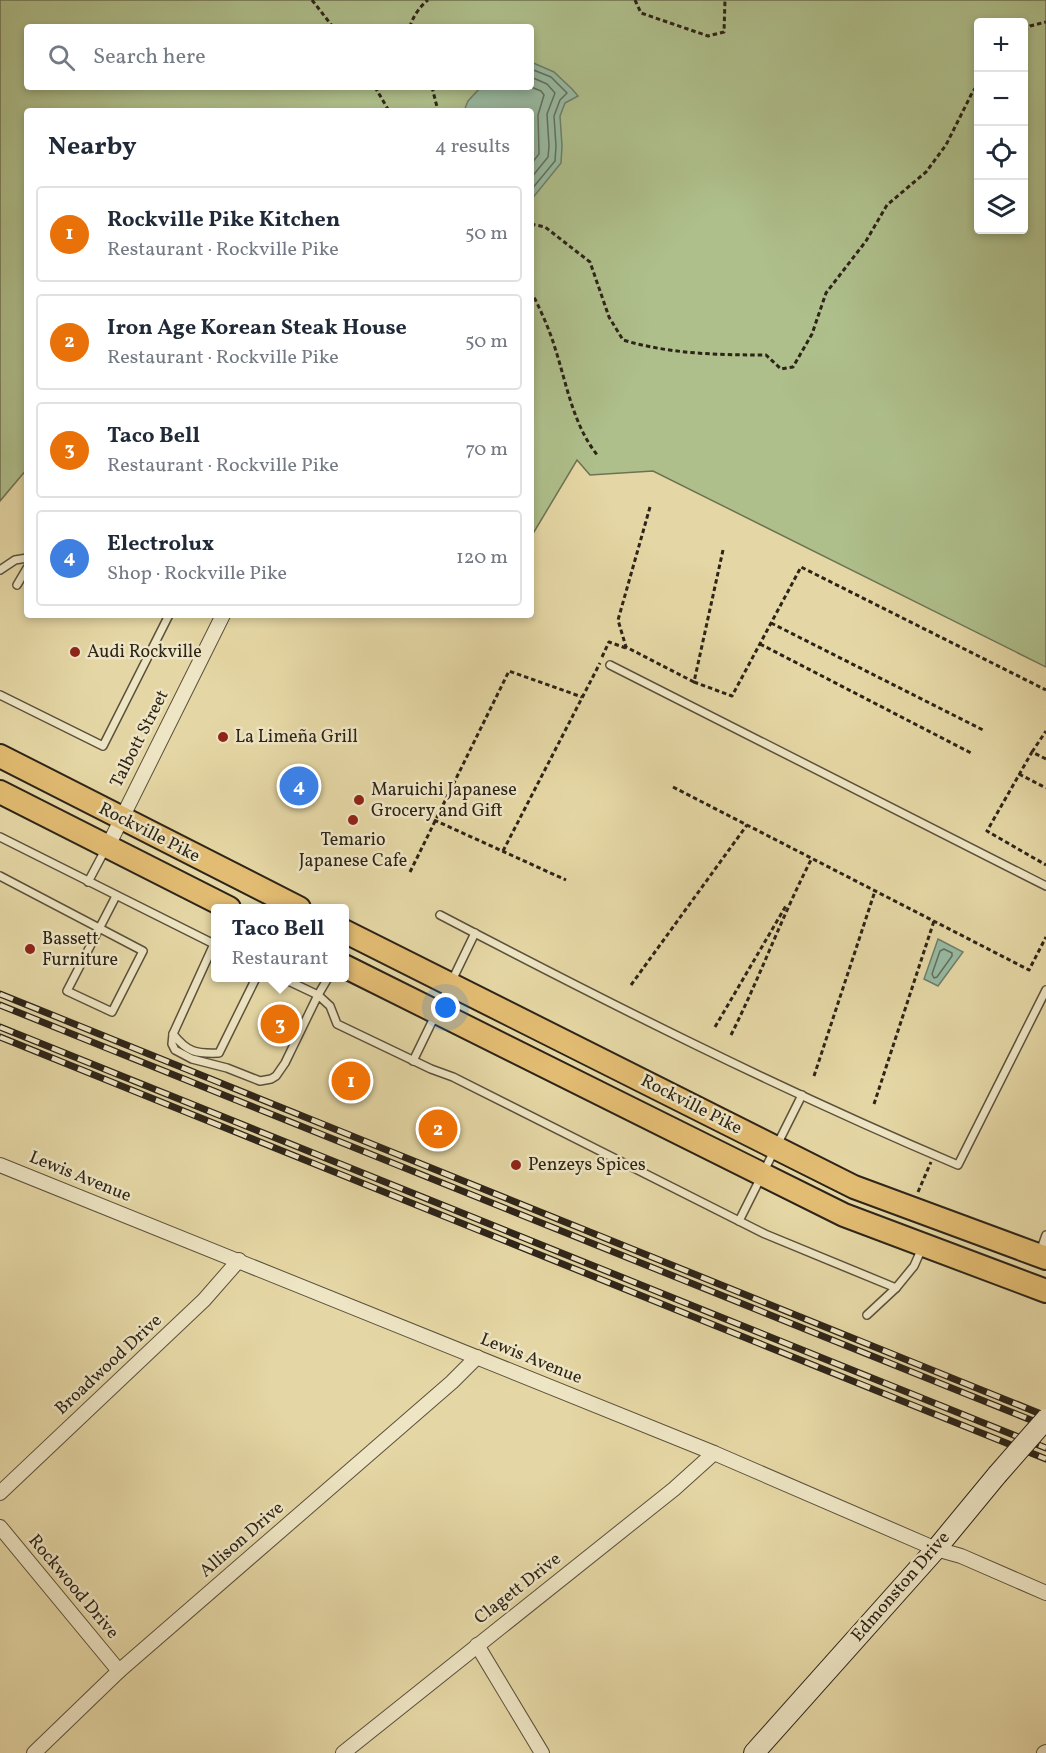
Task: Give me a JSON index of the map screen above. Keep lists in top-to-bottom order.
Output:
{
  "streets": {
    "main road": ["Rockville Pike"],
    "street": [
      "Talbott Street",
      "Lewis Avenue",
      "Broadwood Drive",
      "Allison Drive",
      "Rockwood Drive",
      "Edmonston Drive",
      "Clagett Drive"
    ]
  },
  "crossings": [
    ["Talbott Street", "Rockville Pike"],
    ["Lewis Avenue", "Broadwood Drive"],
    ["Lewis Avenue", "Allison Drive"],
    ["Lewis Avenue", "Edmonston Drive"],
    ["Lewis Avenue", "Clagett Drive"],
    ["Allison Drive", "Rockwood Drive"]
  ],
  "places": [
    "Audi Rockville",
    "La Limeña Grill",
    "Maruichi Japanese Grocery and Gift",
    "Temario Japanese Cafe",
    "Bassett Furniture",
    "Penzeys Spices"
  ],
  "page": {
    "map_buttons": ["+", "−"],
    "search": "Search here",
    "heading": ["Nearby", "4 results"],
    "list": [
      {
        "mark": "1",
        "name": "Rockville Pike Kitchen",
        "note": "Restaurant · Rockville Pike",
        "value": "50 m"
      },
      {
        "mark": "2",
        "name": "Iron Age Korean Steak House",
        "note": "Restaurant · Rockville Pike",
        "value": "50 m"
      },
      {
        "mark": "3",
        "name": "Taco Bell",
        "note": "Restaurant · Rockville Pike",
        "value": "70 m"
      },
      {
        "mark": "4",
        "name": "Electrolux",
        "note": "Shop · Rockville Pike",
        "value": "120 m"
      }
    ],
    "pins": [
      "4",
      "3",
      "1",
      "2"
    ],
    "popup": ["Taco Bell", "Restaurant"]
  }
}
